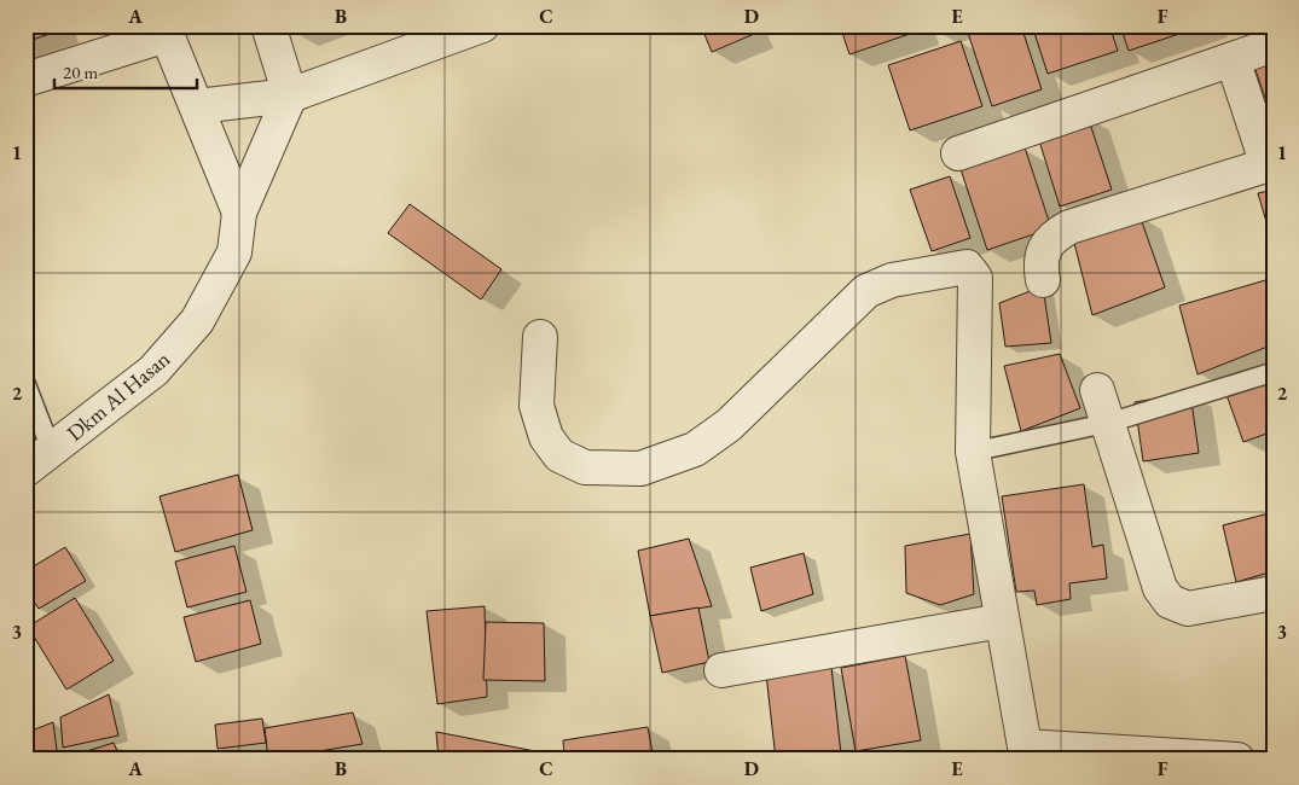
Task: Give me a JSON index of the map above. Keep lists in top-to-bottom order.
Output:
{
  "streets": {
    "street": ["Dkm Al Hasan"]
  },
  "scale_bar": "20 m",
  "grid": {
    "columns": [
      "A",
      "B",
      "C",
      "D",
      "E",
      "F"
    ],
    "rows": ["1", "2", "3"]
  }
}
